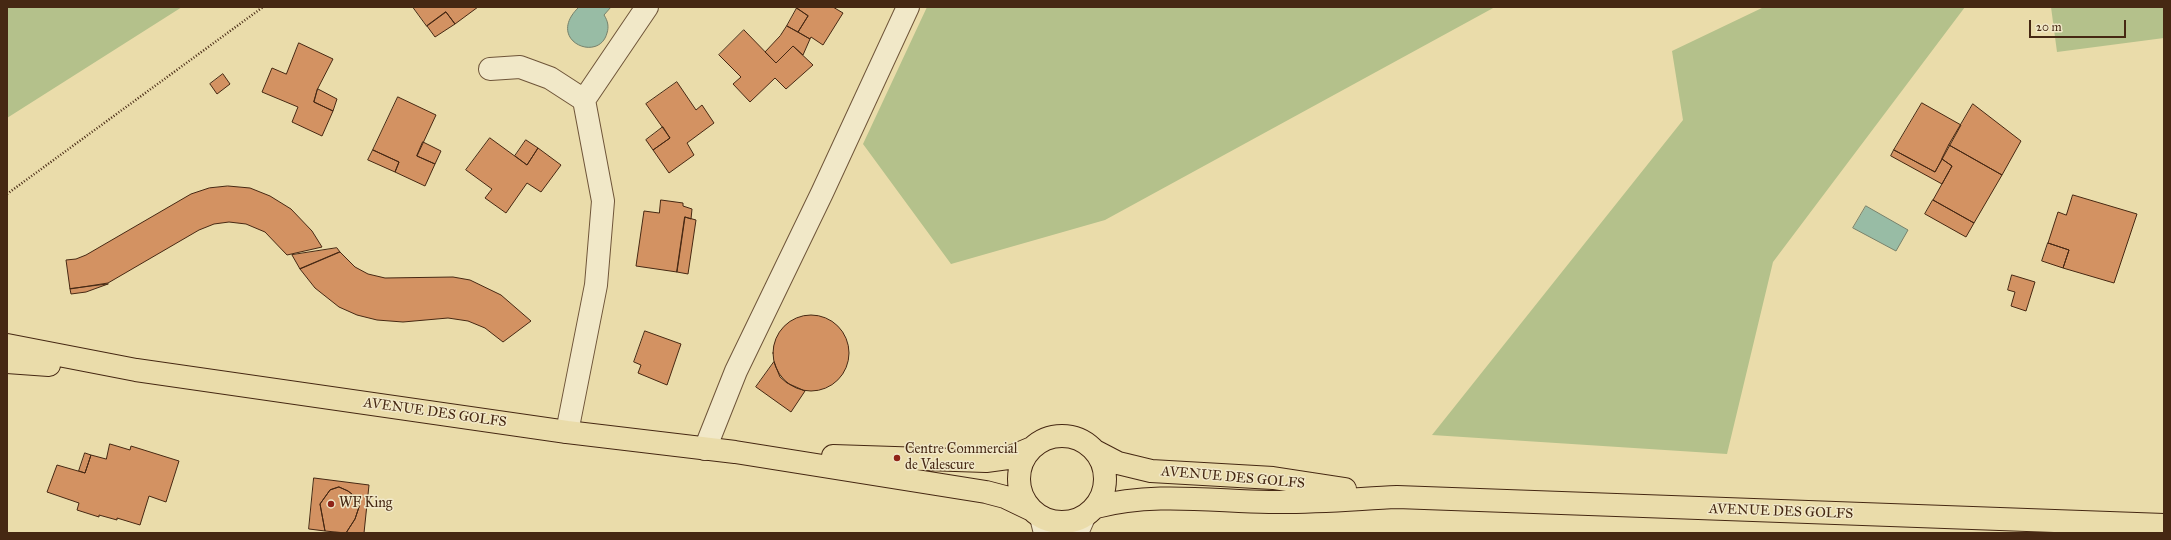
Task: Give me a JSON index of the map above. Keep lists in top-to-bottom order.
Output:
{
  "streets": {
    "main road": ["AVENUE DES GOLFS"]
  },
  "places": ["Centre Commercial de Valescure", "WF King"],
  "scale_bar": "20 m"
}
